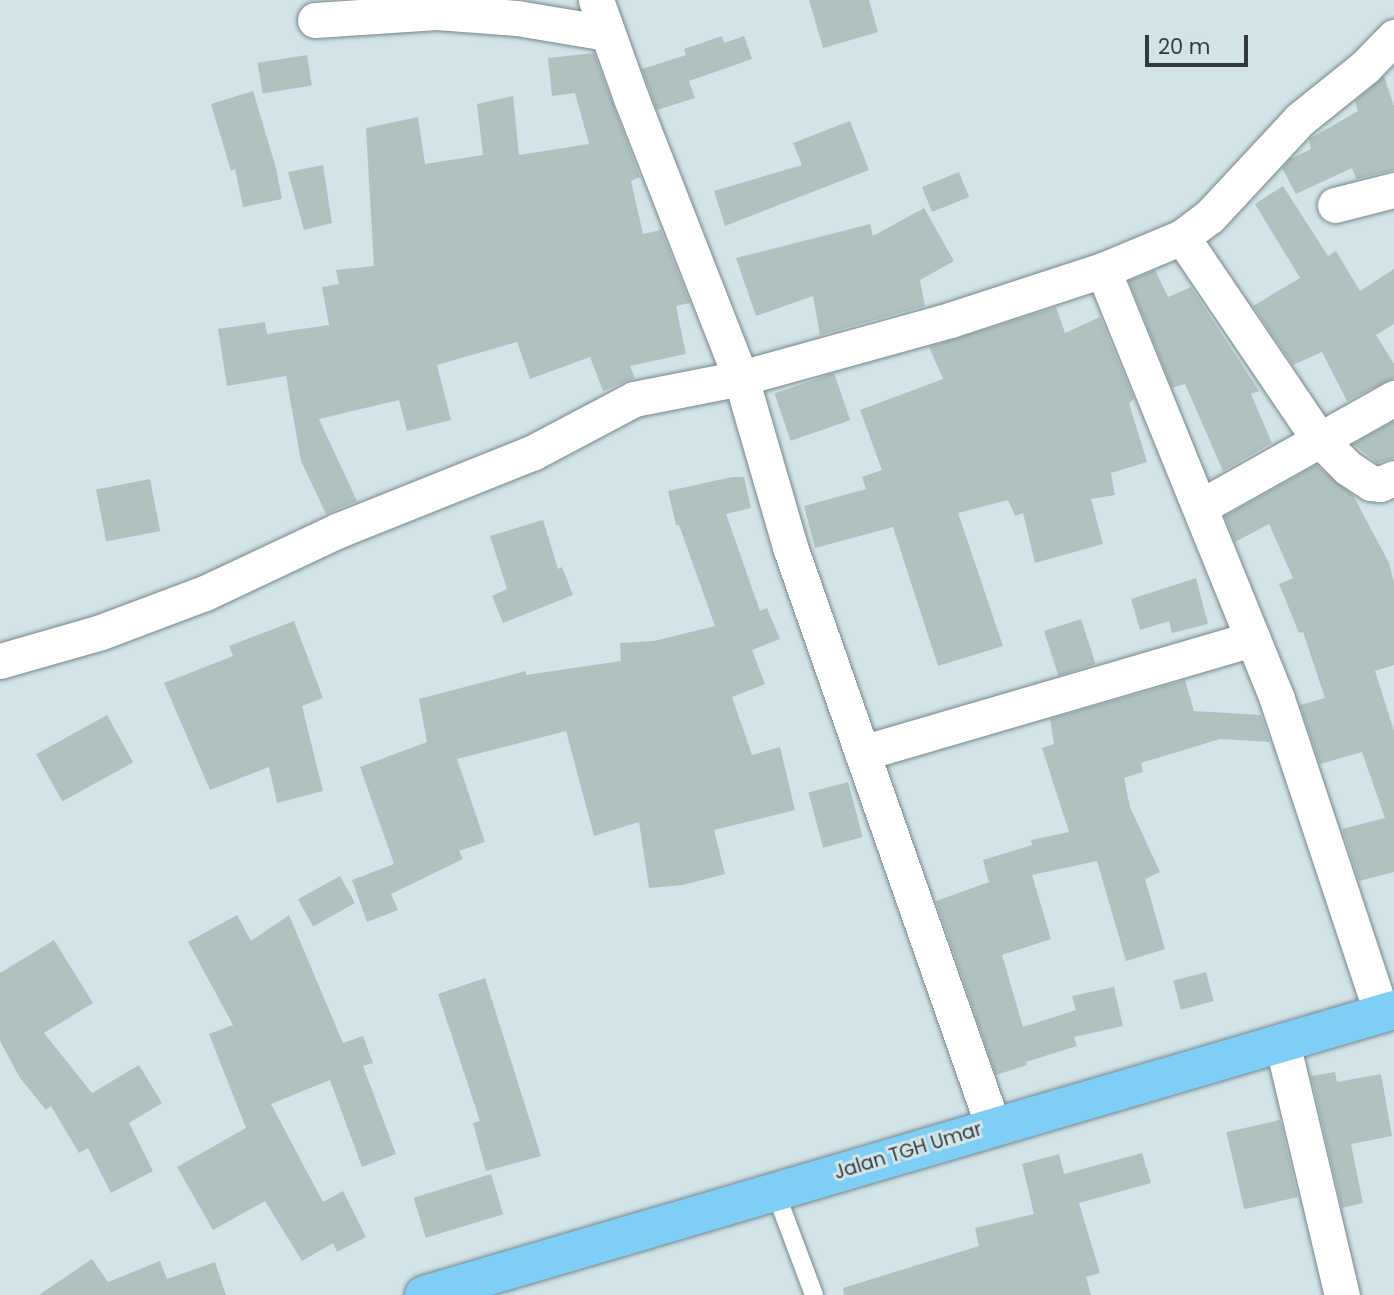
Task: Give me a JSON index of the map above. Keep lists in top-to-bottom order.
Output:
{
  "streets": {
    "main road": ["Jalan TGH Umar"]
  },
  "scale_bar": "20 m"
}
